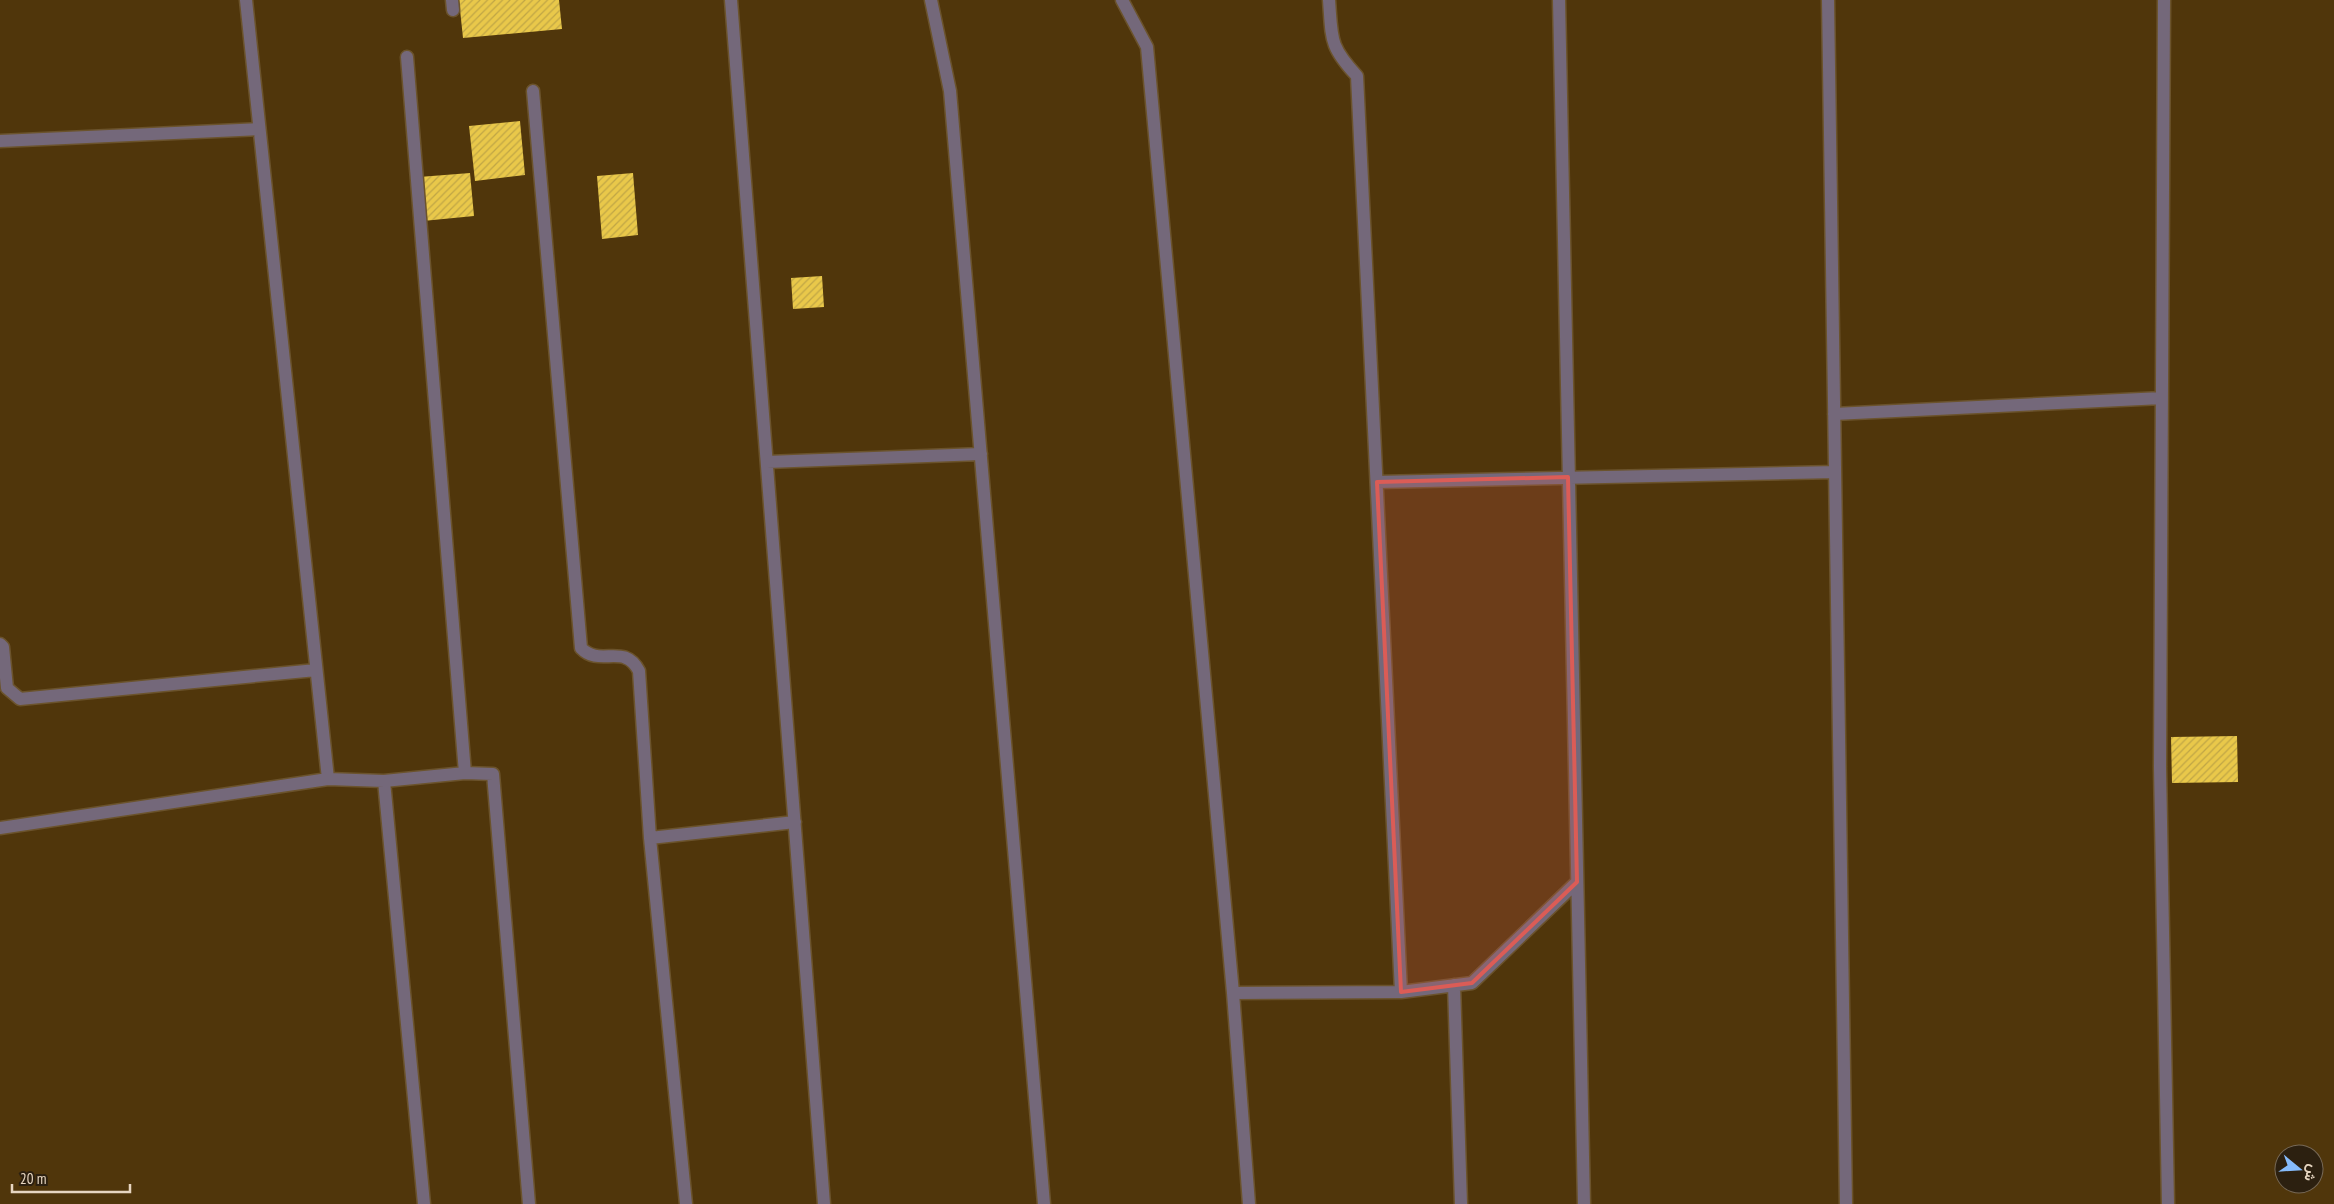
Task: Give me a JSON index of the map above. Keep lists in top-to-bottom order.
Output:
{
  "scale_bar": "20 m",
  "north": "right"
}
